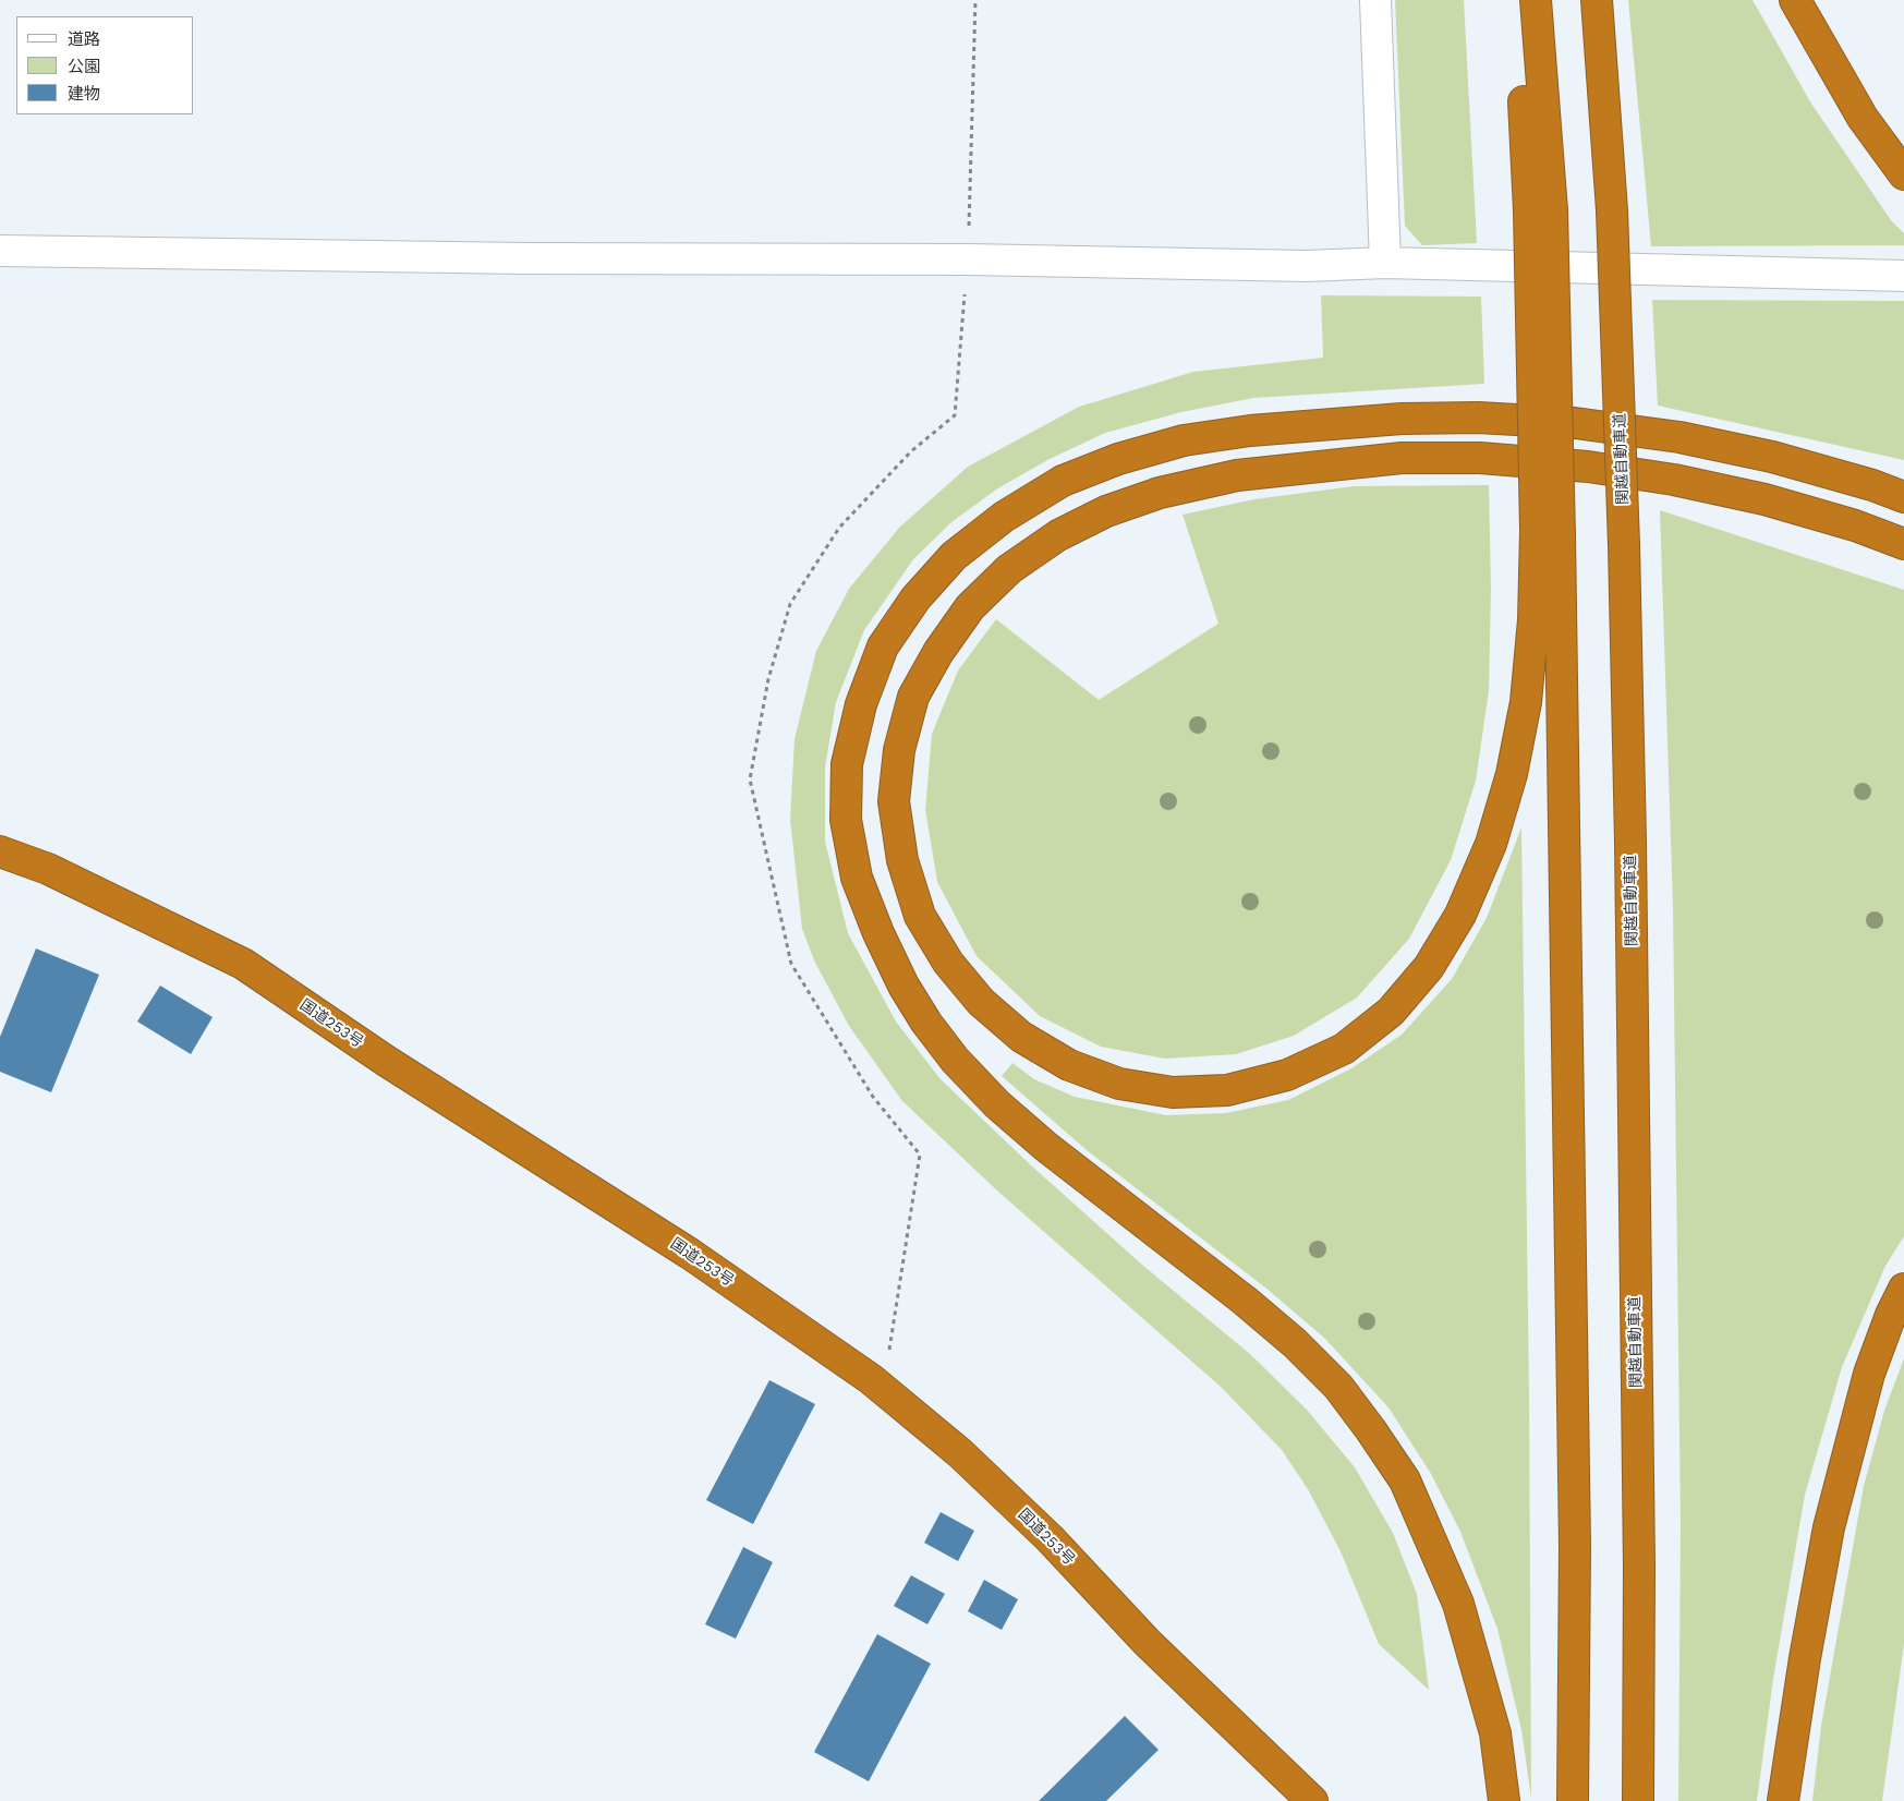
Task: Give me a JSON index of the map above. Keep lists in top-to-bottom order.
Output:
{
  "streets": {
    "highway": ["関越自動車道", "国道253号"]
  },
  "legend": ["道路", "公園", "建物"]
}
